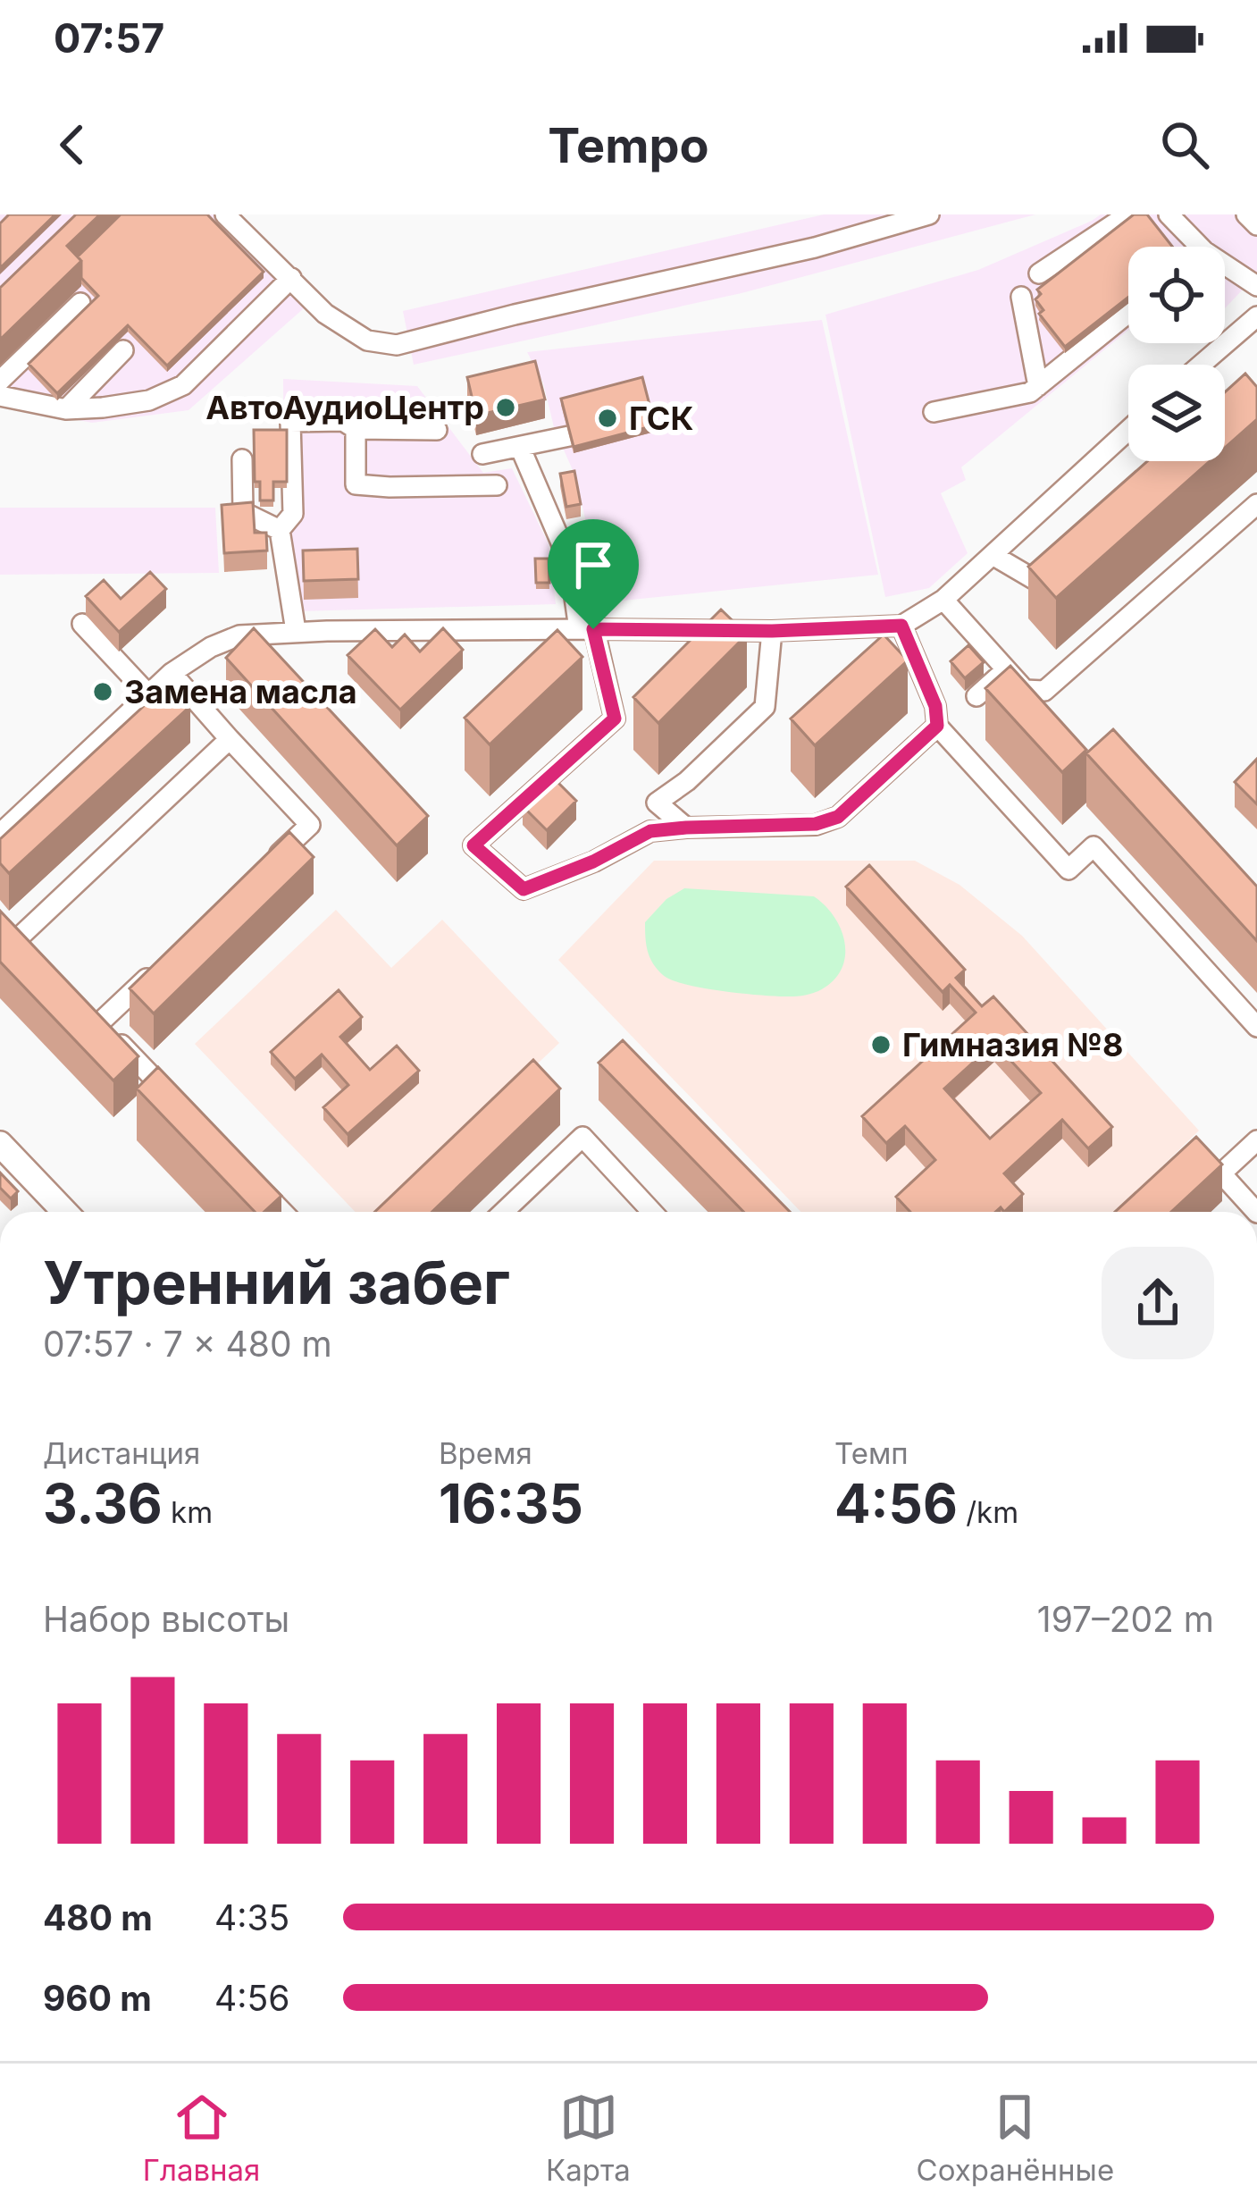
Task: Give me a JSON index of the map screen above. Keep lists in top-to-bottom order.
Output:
{
  "places": [
    "АвтоАудиоЦентр",
    "ГСК",
    "Замена масла",
    "Гимназия №8"
  ],
  "page": {
    "status": "07:57",
    "header": "Tempo",
    "heading": ["Утренний забег", "07:57 · 7 × 480 m"],
    "stats": [
      ["Дистанция", "3.36 km"],
      ["Время", "16:35"],
      ["Темп", "4:56 /km"]
    ],
    "chart": ["Набор высоты", "197–202 m"],
    "list": [
      {
        "name": "480 m",
        "note": "4:35"
      },
      {
        "name": "960 m",
        "note": "4:56"
      }
    ],
    "tabs": ["Главная", "Карта", "Сохранённые"]
  }
}
